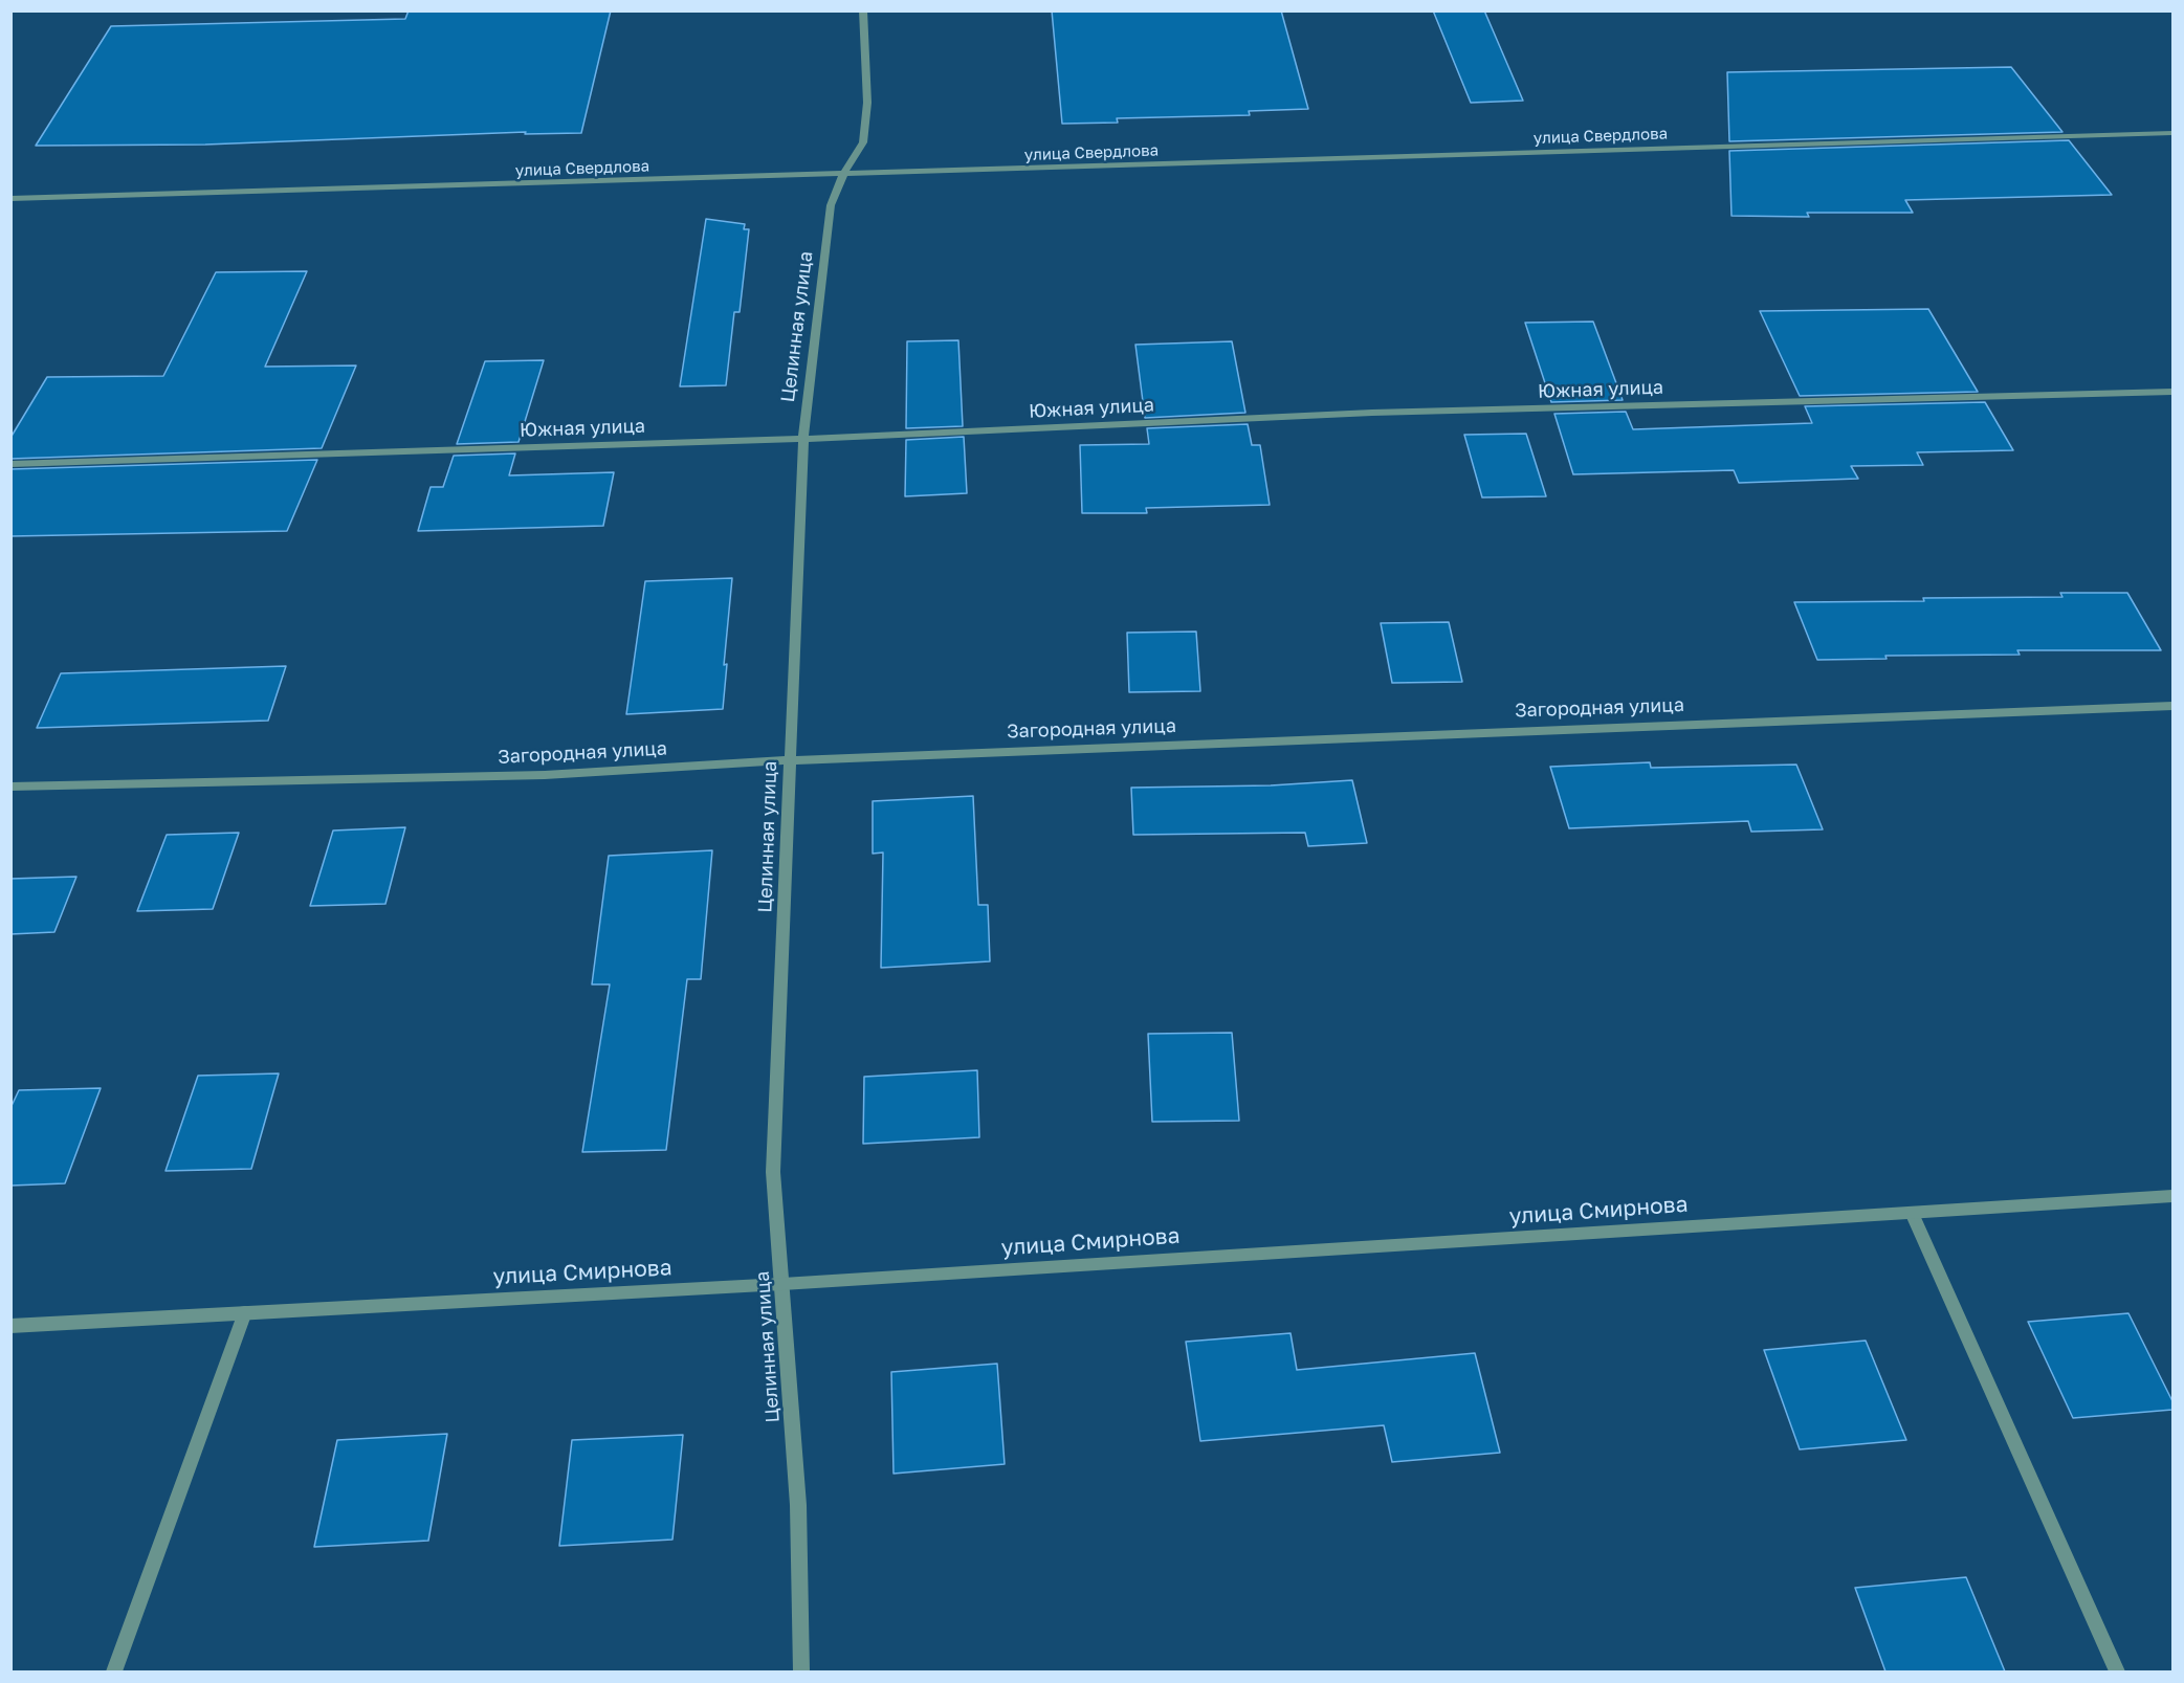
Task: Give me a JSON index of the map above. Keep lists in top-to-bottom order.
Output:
{
  "streets": {
    "street": [
      "улица Свердлова",
      "Целинная улица",
      "Южная улица",
      "Загородная улица",
      "улица Смирнова"
    ]
  },
  "crossings": [
    ["улица Свердлова", "Целинная улица"],
    ["Целинная улица", "Южная улица"],
    ["Целинная улица", "Загородная улица"],
    ["Целинная улица", "улица Смирнова"]
  ]
}
